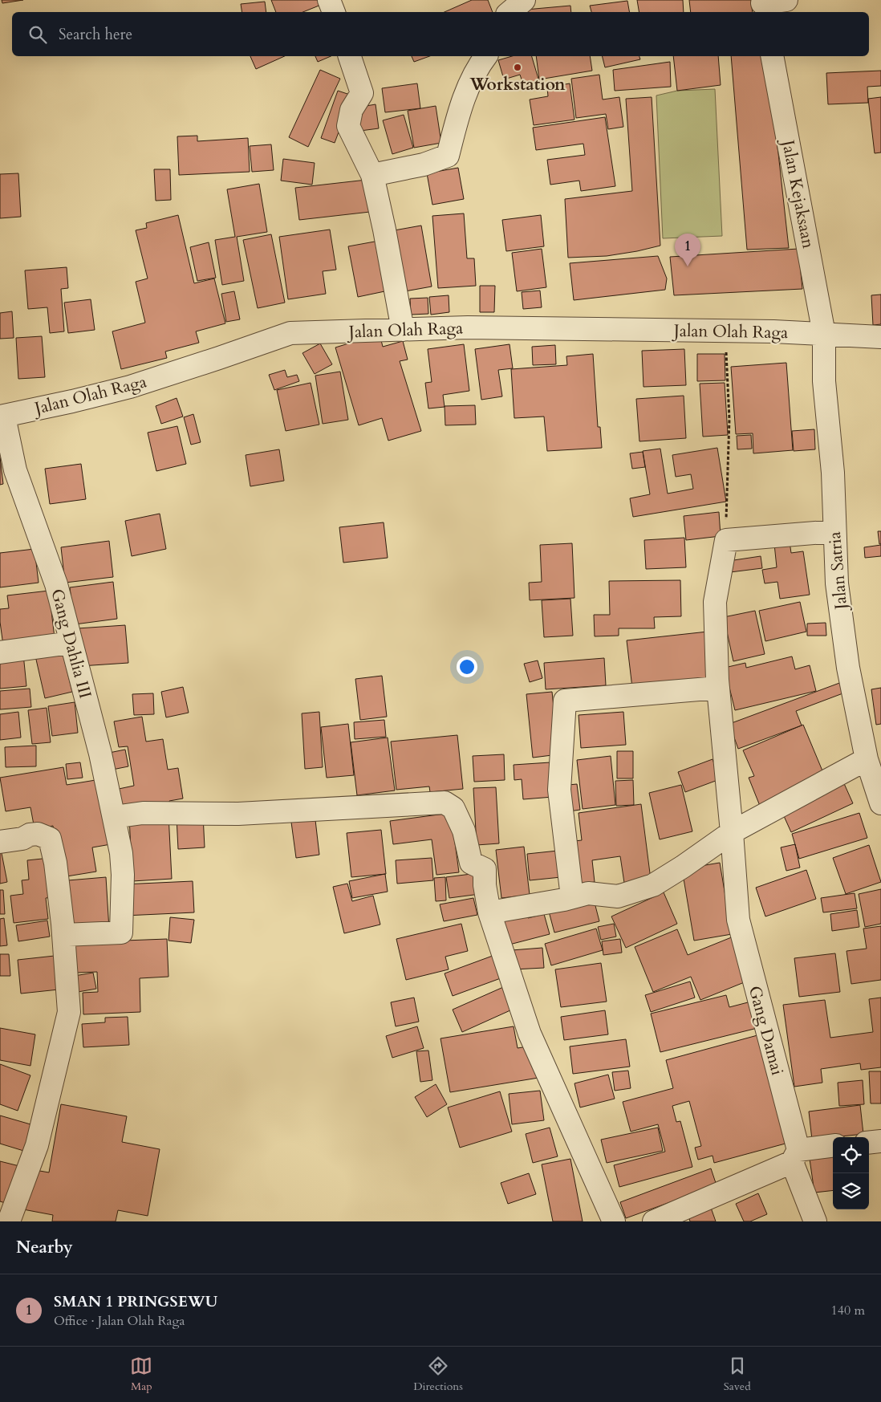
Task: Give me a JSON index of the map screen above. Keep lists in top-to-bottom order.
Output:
{
  "streets": {
    "street": [
      "Jalan Kejaksaan",
      "Jalan Olah Raga",
      "Jalan Satria",
      "Gang Dahlia III",
      "Gang Damai"
    ]
  },
  "crossings": [
    ["Jalan Kejaksaan", "Jalan Olah Raga"],
    ["Jalan Kejaksaan", "Jalan Satria"],
    ["Jalan Olah Raga", "Jalan Satria"],
    ["Jalan Olah Raga", "Gang Dahlia III"]
  ],
  "places": ["Workstation"],
  "page": {
    "search": "Search here",
    "pins": "1",
    "heading": "Nearby",
    "list": [
      {
        "mark": "1",
        "name": "SMAN 1 PRINGSEWU",
        "note": "Office · Jalan Olah Raga",
        "value": "140 m"
      }
    ],
    "nav": ["Map", "Directions", "Saved"]
  }
}
